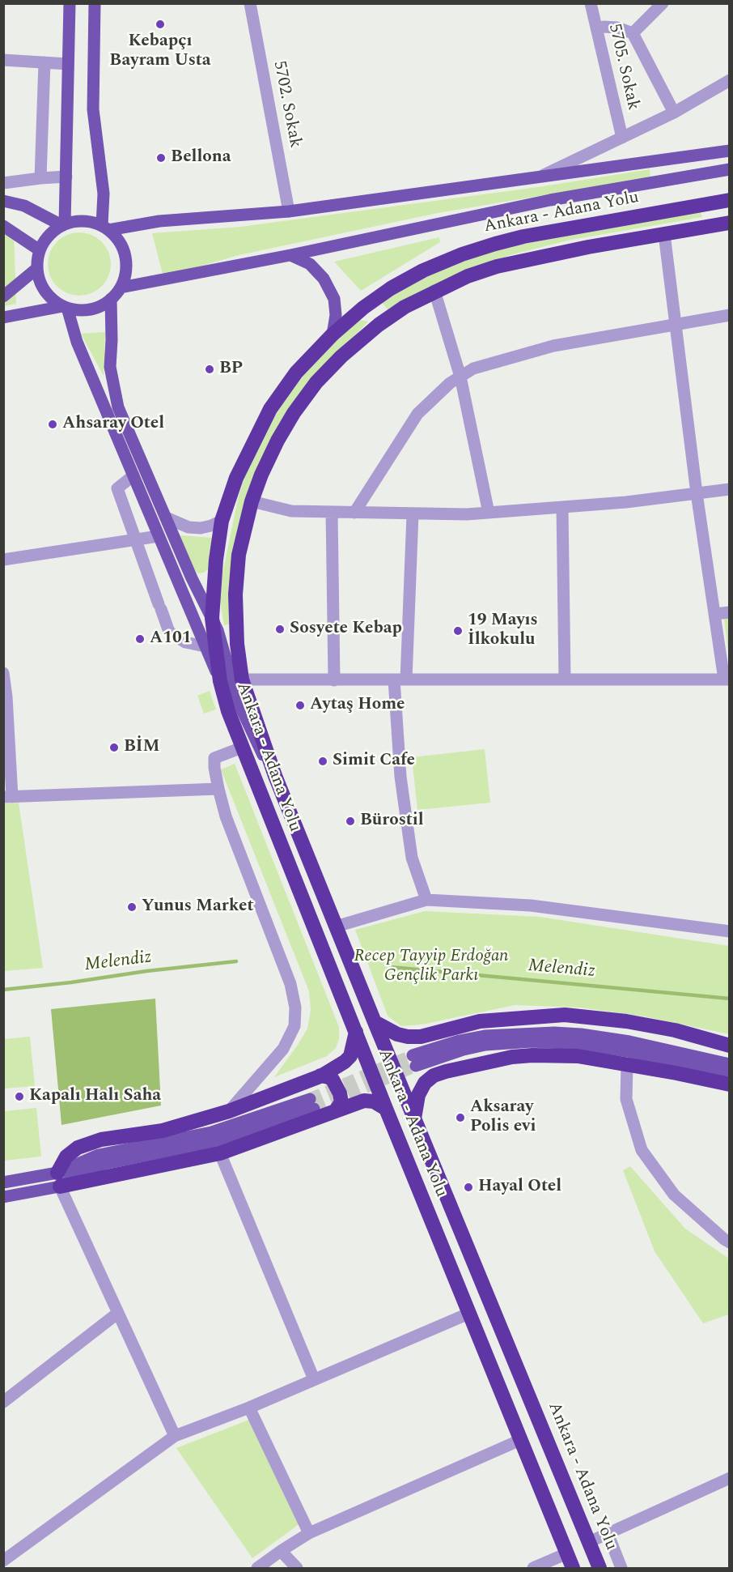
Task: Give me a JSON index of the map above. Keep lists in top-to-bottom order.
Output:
{
  "streets": {
    "highway": ["Ankara - Adana Yolu"],
    "street": ["5705. Sokak", "5702. Sokak"]
  },
  "water": ["Melendiz"],
  "parks": ["Recep Tayyip Erdoğan Gençlik Parkı"],
  "places": [
    "Kebapçı Bayram Usta",
    "Bellona",
    "BP",
    "Ahsaray Otel",
    "Sosyete Kebap",
    "19 Mayıs İlkokulu",
    "A101",
    "Aytaş Home",
    "BİM",
    "Simit Cafe",
    "Bürostil",
    "Yunus Market",
    "Kapalı Halı Saha",
    "Aksaray Polis evi",
    "Hayal Otel"
  ]
}
